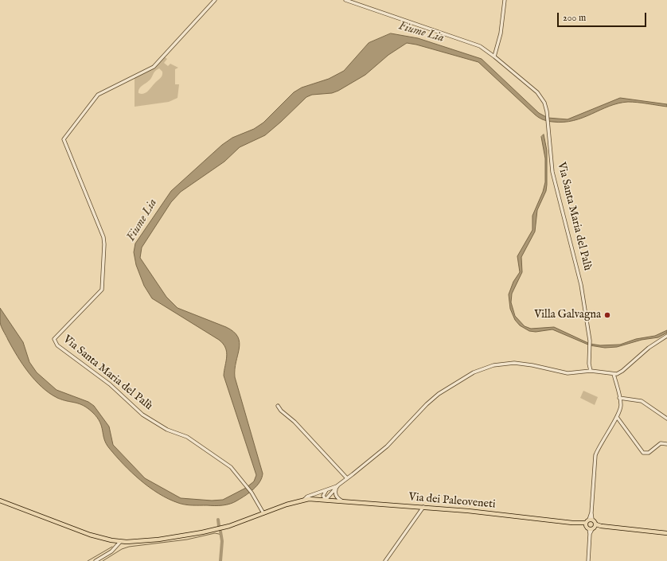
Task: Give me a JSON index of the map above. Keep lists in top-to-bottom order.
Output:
{
  "streets": {
    "main road": ["Via dei Paleoveneti"],
    "street": ["Via Santa Maria del Palù"]
  },
  "crossings": [
    ["Via Santa Maria del Palù", "Via dei Paleoveneti"]
  ],
  "water": ["Fiume Lia"],
  "places": ["Villa Galvagna"],
  "scale_bar": "200 m"
}
